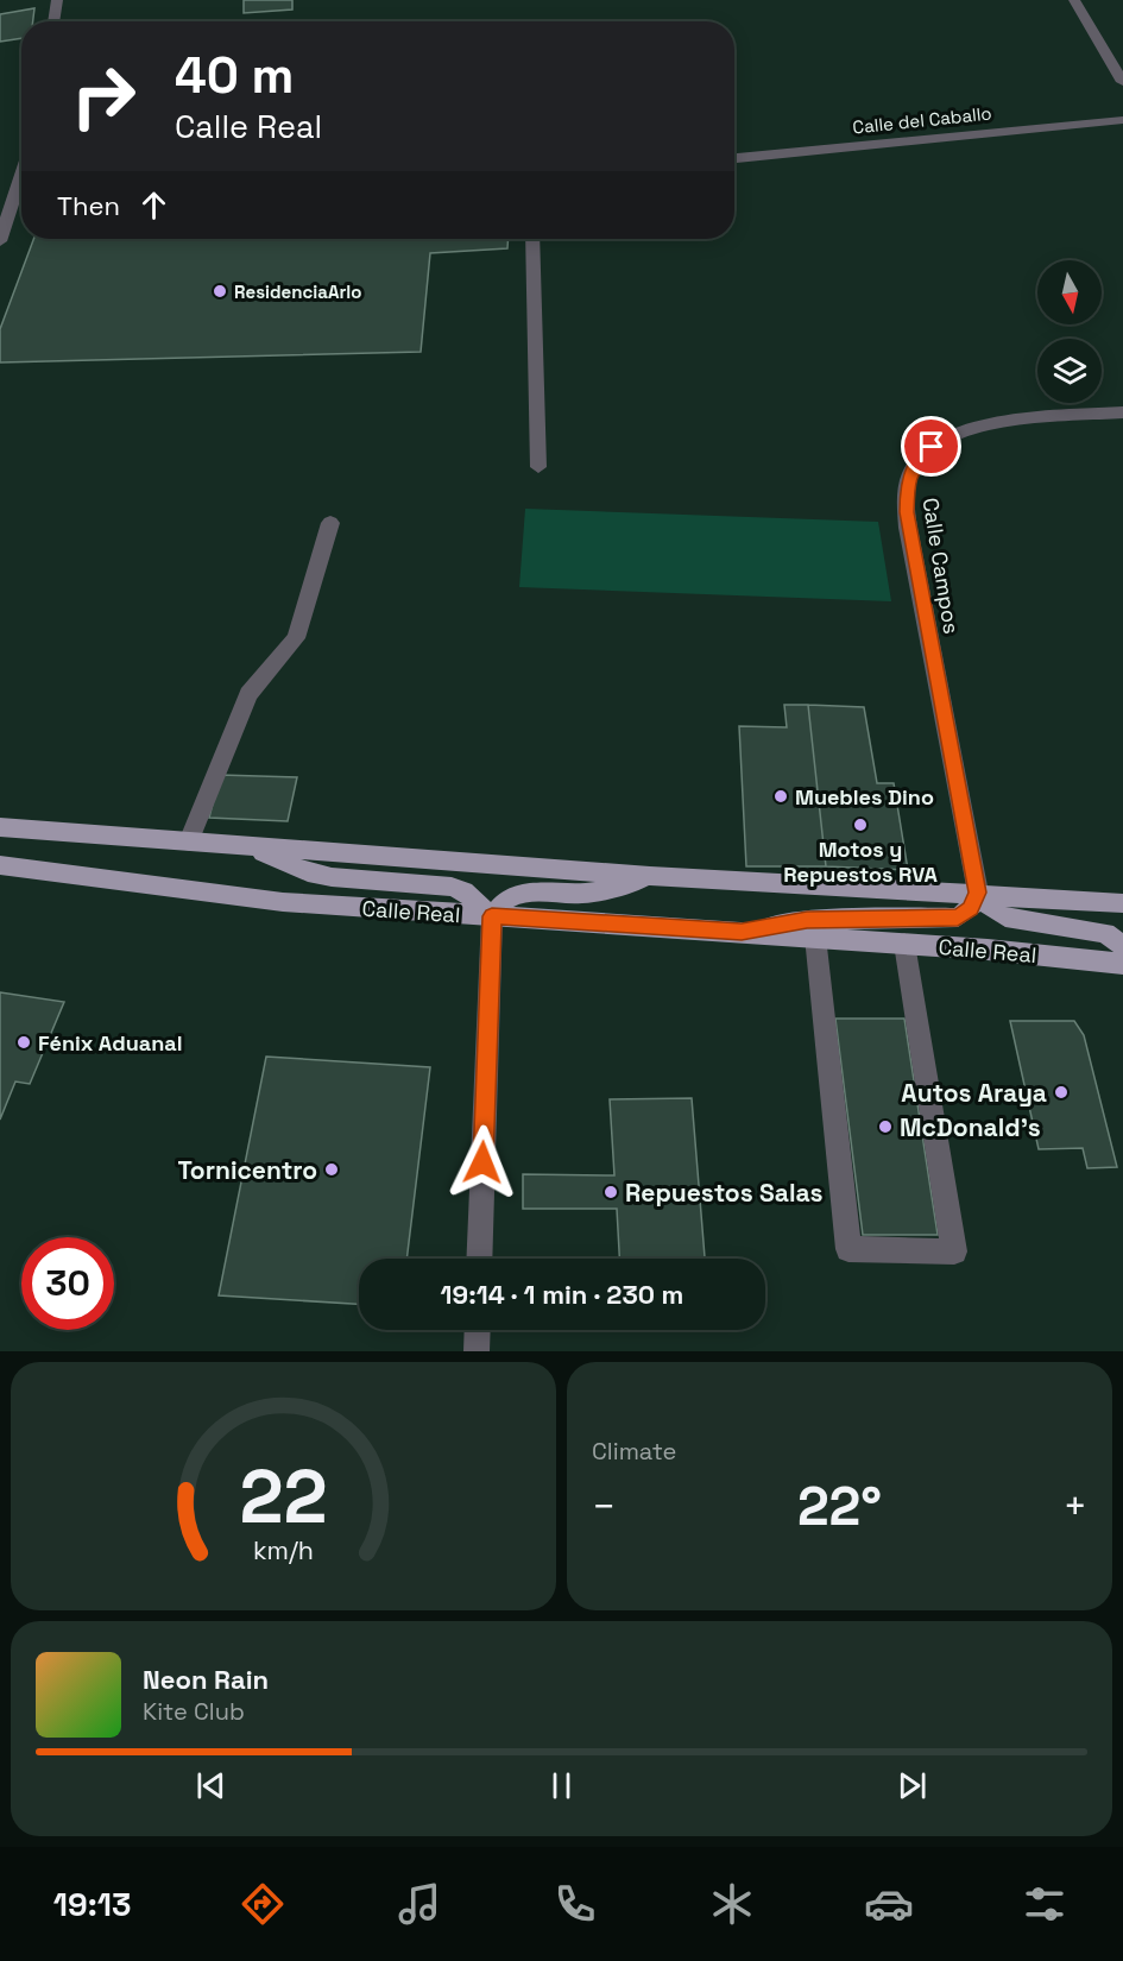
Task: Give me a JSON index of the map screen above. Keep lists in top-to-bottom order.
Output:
{
  "streets": {
    "main road": ["Calle Real"],
    "street": ["Calle del Caballo", "Calle Campos"]
  },
  "places": [
    "ResidenciaArlo",
    "Muebles Dino",
    "Motos y Repuestos RVA",
    "Fénix Aduanal",
    "Autos Araya",
    "McDonald's",
    "Tornicentro",
    "Repuestos Salas"
  ],
  "north": "bottom",
  "page": {
    "turn": ["40 m", "Calle Real"],
    "then": "Then",
    "limit": "30",
    "trip": "19:14 · 1 min · 230 m",
    "tile": "Climate",
    "heat": ["−", "22°", "+"],
    "song": ["Neon Rain", "Kite Club"],
    "tabs": "19:13",
    "gauge": ["22", "km/h"]
  }
}
